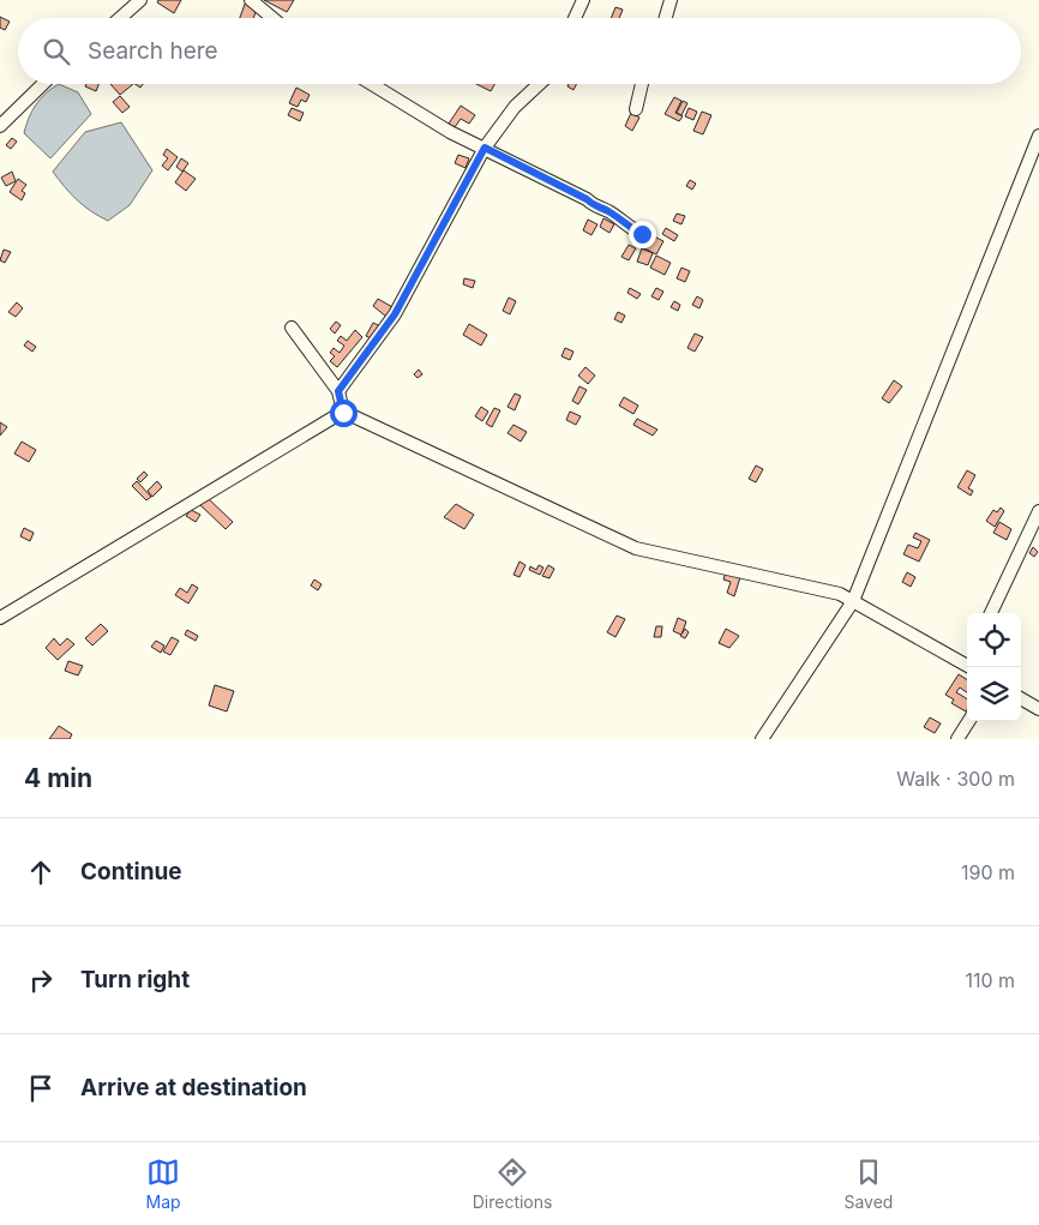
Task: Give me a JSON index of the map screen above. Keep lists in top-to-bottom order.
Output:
{
  "page": {
    "search": "Search here",
    "heading": ["4 min", "Walk · 300 m"],
    "list": [
      ["Continue", "190 m"],
      ["Turn right", "110 m"],
      "Arrive at destination"
    ],
    "nav": ["Map", "Directions", "Saved"]
  }
}
